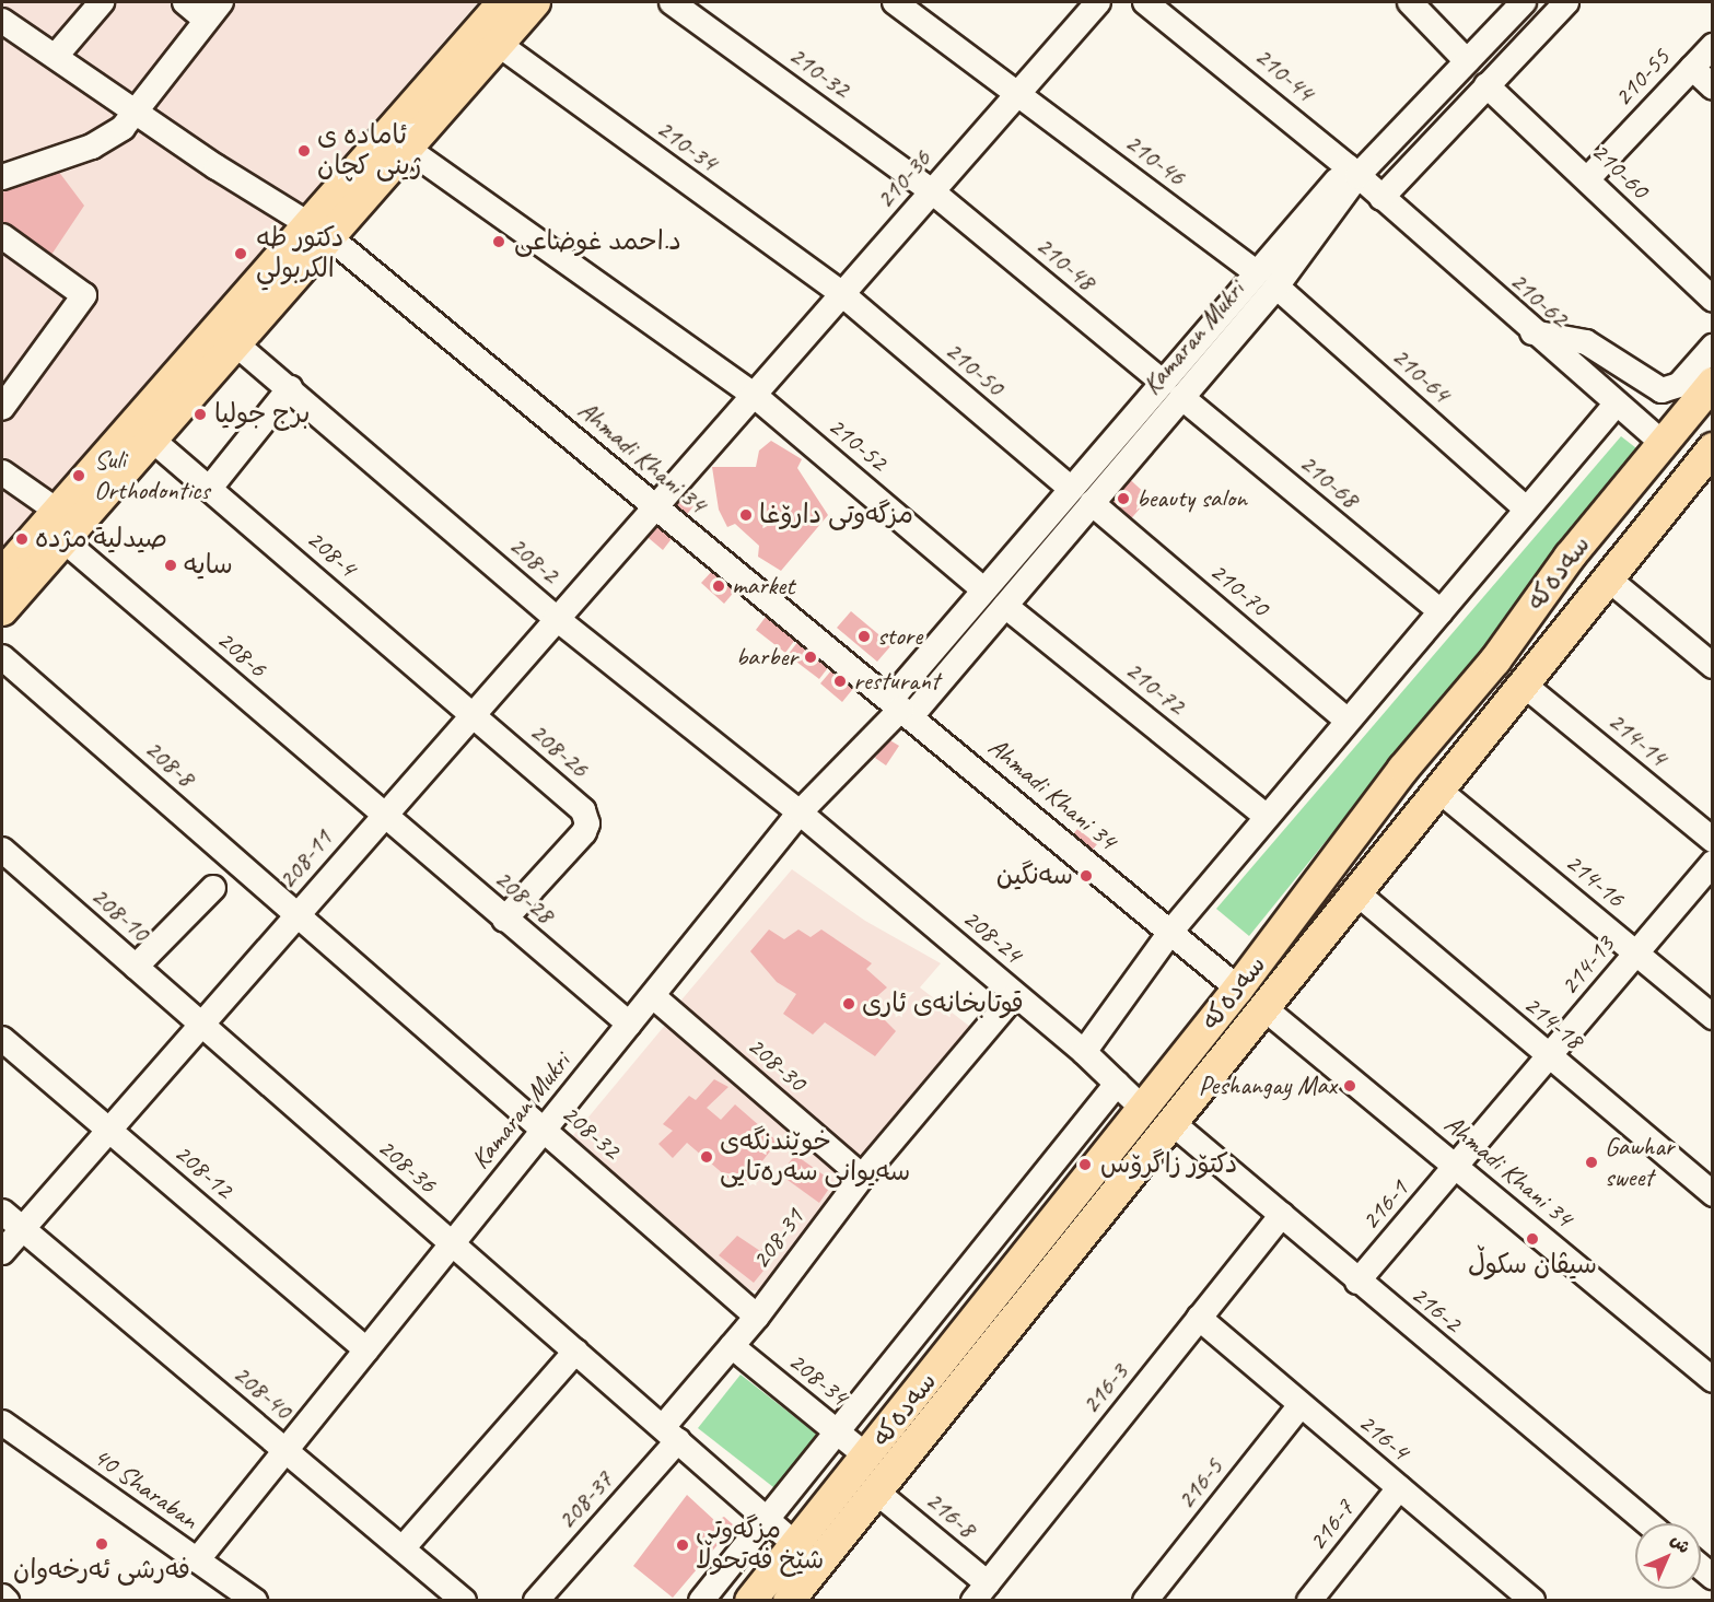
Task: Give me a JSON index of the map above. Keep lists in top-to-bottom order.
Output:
{
  "streets": {
    "main road": ["سەدەکە"],
    "street": [
      "210-32",
      "210-44",
      "210-55",
      "210-34",
      "210-46",
      "210-60",
      "210-36",
      "210-48",
      "210-62",
      "Kamaran Mukri",
      "210-50",
      "210-64",
      "210-52",
      "Ahmadi Khani 34",
      "210-68",
      "208-4",
      "208-2",
      "210-70",
      "208-6",
      "210-72",
      "214-14",
      "208-26",
      "208-8",
      "208-11",
      "214-16",
      "208-28",
      "208-10",
      "208-24",
      "214-13",
      "214-18",
      "208-30",
      "208-32",
      "208-36",
      "208-12",
      "216-1",
      "208-31",
      "216-2",
      "208-34",
      "216-3",
      "208-40",
      "216-4",
      "216-5",
      "40 Sharaban",
      "208-37",
      "216-8",
      "216-7"
    ]
  },
  "crossings": [
    ["210-32", "210-36"],
    ["210-32", "210-48"],
    ["210-44", "210-62"],
    ["210-44", "Kamaran Mukri"],
    ["210-55", "210-60"],
    ["210-34", "210-36"],
    ["210-34", "210-50"],
    ["210-46", "210-36"],
    ["210-46", "Kamaran Mukri"],
    ["210-36", "210-48"],
    ["210-36", "210-50"],
    ["210-36", "210-52"],
    ["210-36", "Ahmadi Khani 34"],
    ["210-36", "208-11"],
    ["210-48", "Kamaran Mukri"],
    ["210-62", "سەدەکە"],
    ["Kamaran Mukri", "210-50"],
    ["Kamaran Mukri", "210-64"],
    ["Kamaran Mukri", "210-52"],
    ["Kamaran Mukri", "Ahmadi Khani 34"],
    ["Kamaran Mukri", "210-68"],
    ["Kamaran Mukri", "208-2"],
    ["Kamaran Mukri", "210-70"],
    ["Kamaran Mukri", "210-72"],
    ["Kamaran Mukri", "208-28"],
    ["Kamaran Mukri", "208-24"],
    ["Kamaran Mukri", "208-30"],
    ["Kamaran Mukri", "208-32"],
    ["Kamaran Mukri", "208-36"],
    ["Kamaran Mukri", "208-12"],
    ["Kamaran Mukri", "208-40"],
    ["Kamaran Mukri", "40 Sharaban"],
    ["Ahmadi Khani 34", "سەدەکە"],
    ["Ahmadi Khani 34", "208-11"],
    ["Ahmadi Khani 34", "214-13"],
    ["Ahmadi Khani 34", "216-1"],
    ["208-4", "208-26"],
    ["208-4", "208-11"],
    ["208-2", "208-11"],
    ["208-2", "208-24"],
    ["سەدەکە", "214-14"],
    ["سەدەکە", "214-16"],
    ["سەدەکە", "208-24"],
    ["سەدەکە", "214-18"],
    ["سەدەکە", "208-36"],
    ["سەدەکە", "216-2"],
    ["سەدەکە", "208-34"],
    ["سەدەکە", "216-8"],
    ["208-6", "208-11"],
    ["208-6", "208-28"],
    ["208-26", "208-11"],
    ["208-26", "208-28"],
    ["208-8", "208-11"],
    ["208-8", "208-32"],
    ["208-11", "208-28"],
    ["208-11", "208-10"],
    ["208-11", "208-32"],
    ["208-11", "208-36"],
    ["208-11", "208-12"],
    ["208-11", "208-40"],
    ["214-16", "214-13"],
    ["208-10", "208-36"],
    ["208-24", "208-31"],
    ["214-13", "214-18"],
    ["214-13", "216-1"],
    ["208-30", "208-31"],
    ["208-32", "208-31"],
    ["208-36", "208-31"],
    ["208-36", "208-37"],
    ["216-1", "216-2"],
    ["208-31", "208-34"],
    ["208-31", "208-37"],
    ["216-2", "216-3"],
    ["216-3", "216-4"],
    ["216-3", "216-8"],
    ["216-4", "216-5"],
    ["216-4", "216-7"]
  ],
  "places": [
    "ئاماده ى ژينى كچان",
    "د.احمد غوضاعی",
    "دكتور طه الكربولي",
    "برج جوليا",
    "Suli Orthodontics",
    "beauty salon",
    "مزگەوتی دارۆغا",
    "صيدلية مژده",
    "سایە",
    "market",
    "store",
    "barber",
    "resturant",
    "سەنگین",
    "قوتابخانەی ئاری",
    "Peshangay Max",
    "خوێندنگەی سەیوانی سەرەتایی",
    "Gawhar sweet",
    "دکتۆر زاگرۆس",
    "سیڤان سکوڵ",
    "فەرشی ئەرخەوان",
    "مزگەوتی شێخ فەتحوڵا"
  ],
  "north": "top right"
}
